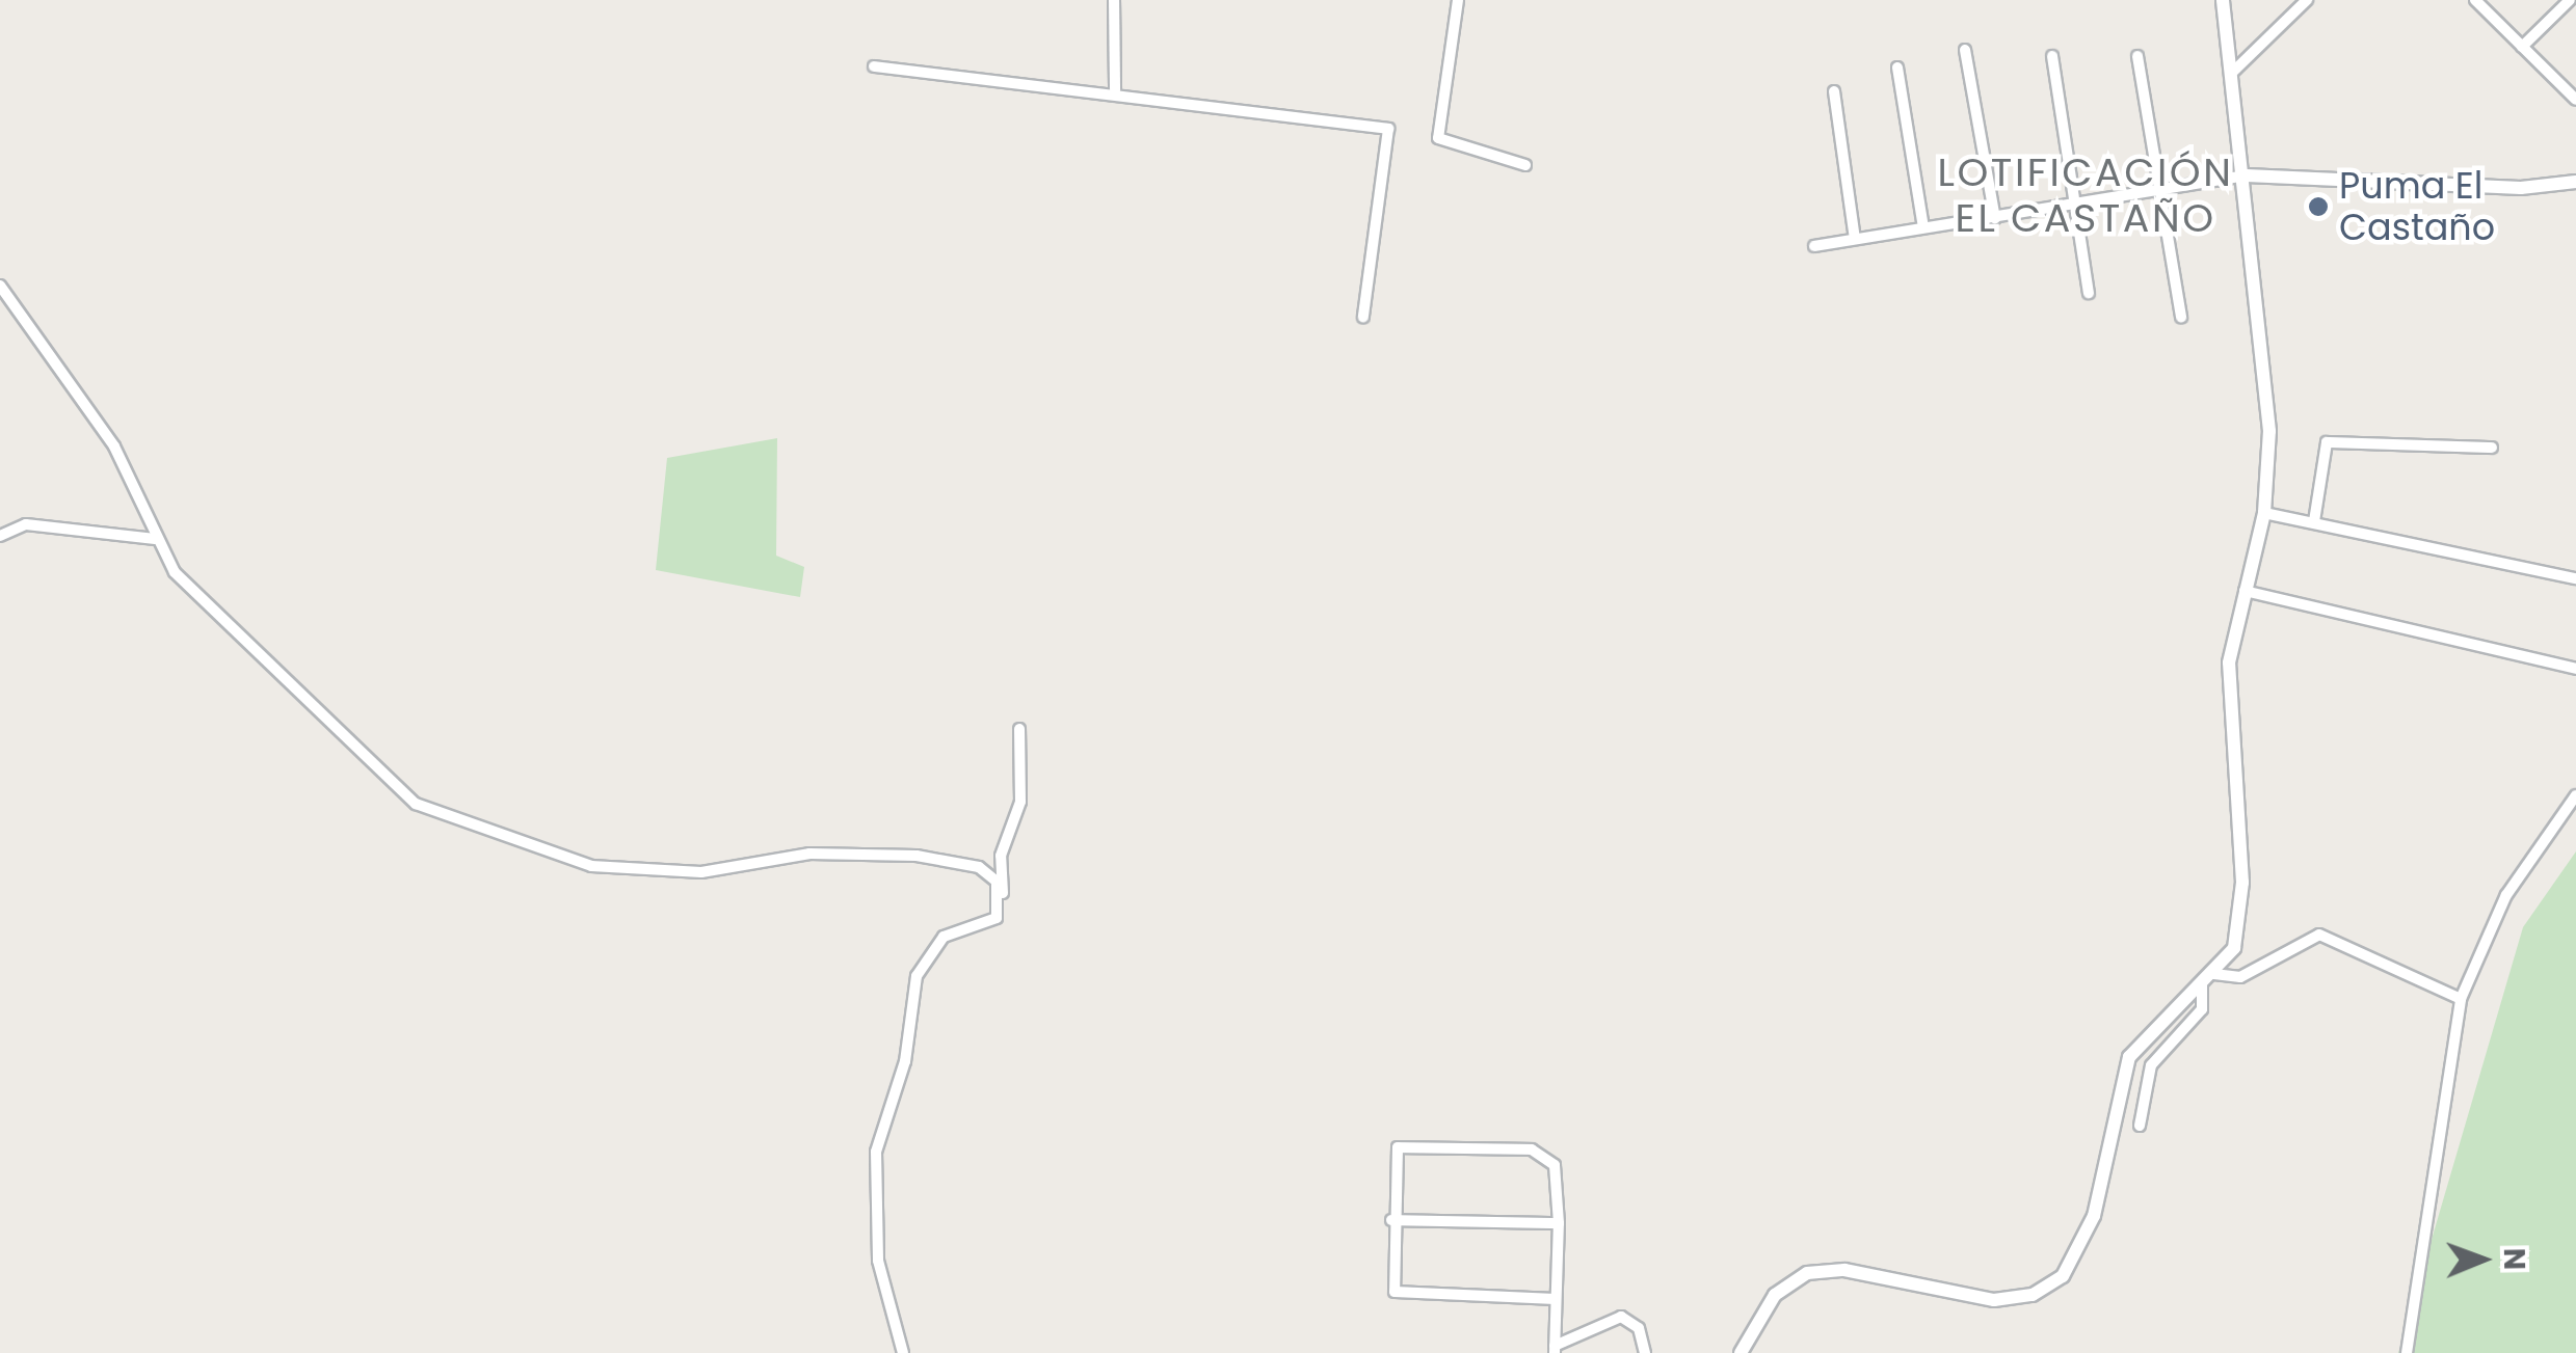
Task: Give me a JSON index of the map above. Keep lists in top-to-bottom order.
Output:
{
  "districts": ["LOTIFICACIÓN EL CASTAÑO"],
  "places": ["Puma El Castaño"],
  "north": "right"
}
